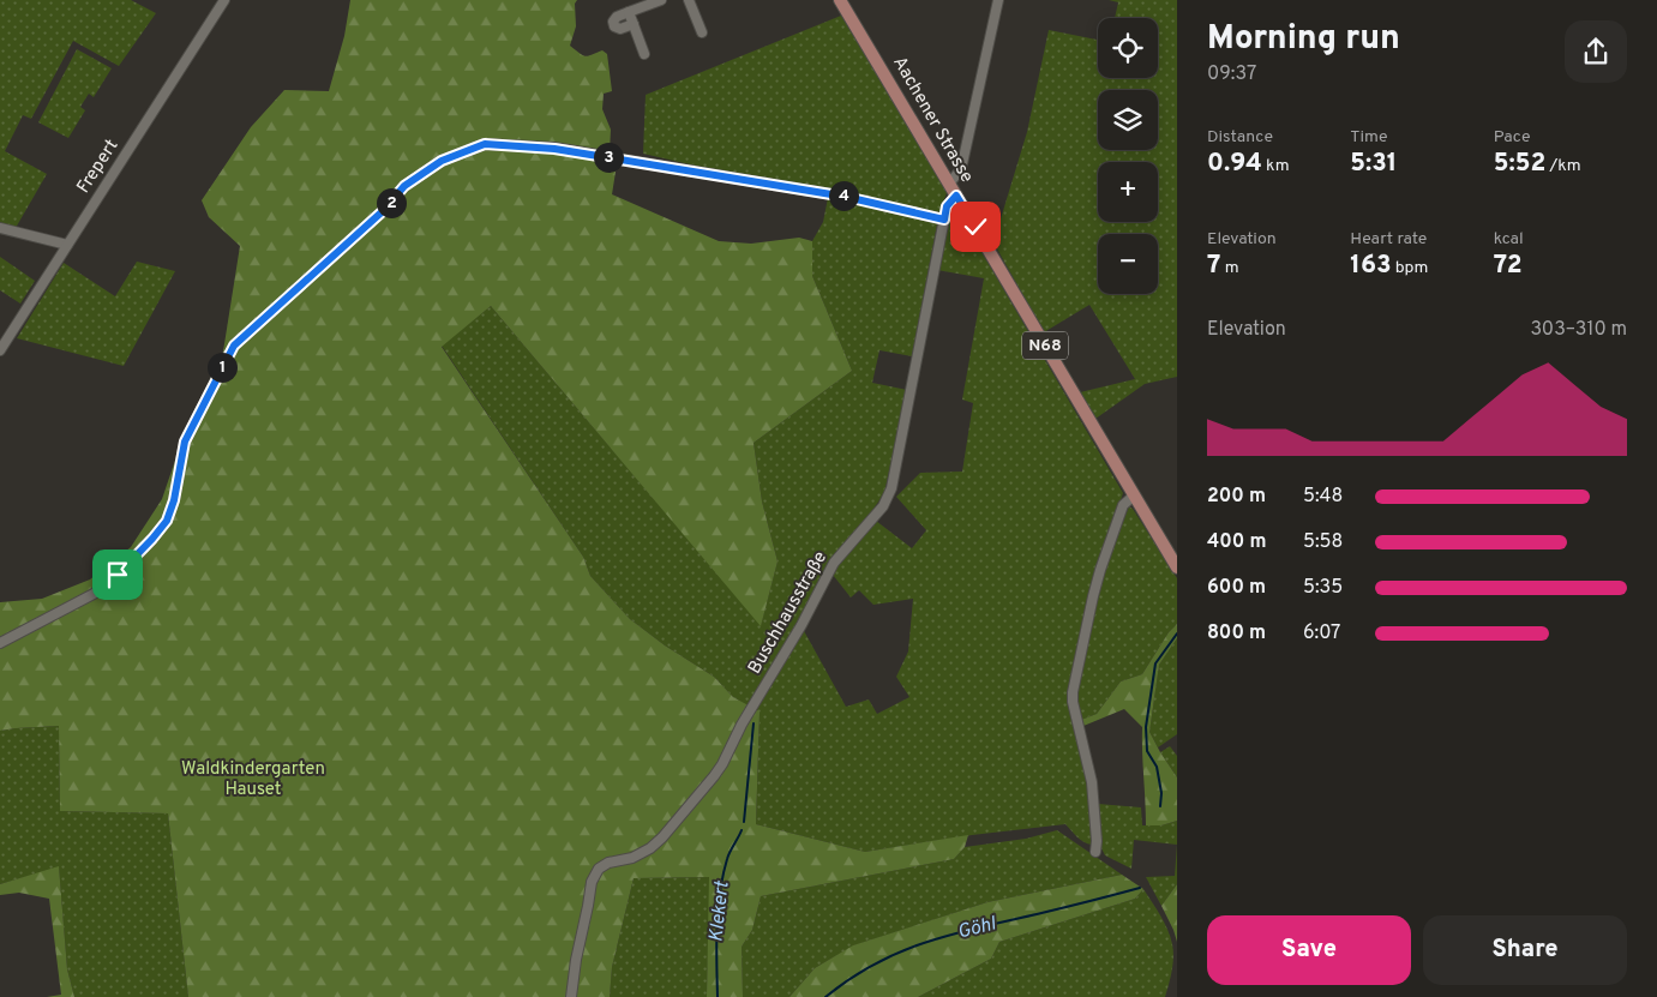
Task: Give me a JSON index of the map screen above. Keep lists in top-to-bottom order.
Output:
{
  "streets": {
    "main road": ["Aachener Strasse", "N68"],
    "street": ["Frepert", "Buschhausstraße"]
  },
  "crossings": [
    ["Aachener Strasse", "Buschhausstraße"]
  ],
  "water": ["Klekert", "Göhl"],
  "parks": ["Waldkindergarten Hauset"],
  "page": {
    "heading": ["Morning run", "09:37"],
    "map_buttons": ["+", "−"],
    "stats": [
      ["Distance", "0.94 km"],
      ["Time", "5:31"],
      ["Pace", "5:52 /km"],
      ["Elevation", "7 m"],
      ["Heart rate", "163 bpm"],
      ["kcal", "72"]
    ],
    "pins": [
      "3",
      "4",
      "2",
      "1"
    ],
    "chart": ["Elevation", "303–310 m"],
    "list": [
      {
        "name": "200 m",
        "note": "5:48"
      },
      {
        "name": "400 m",
        "note": "5:58"
      },
      {
        "name": "600 m",
        "note": "5:35"
      },
      {
        "name": "800 m",
        "note": "6:07"
      }
    ],
    "buttons": ["Save", "Share"]
  }
}
